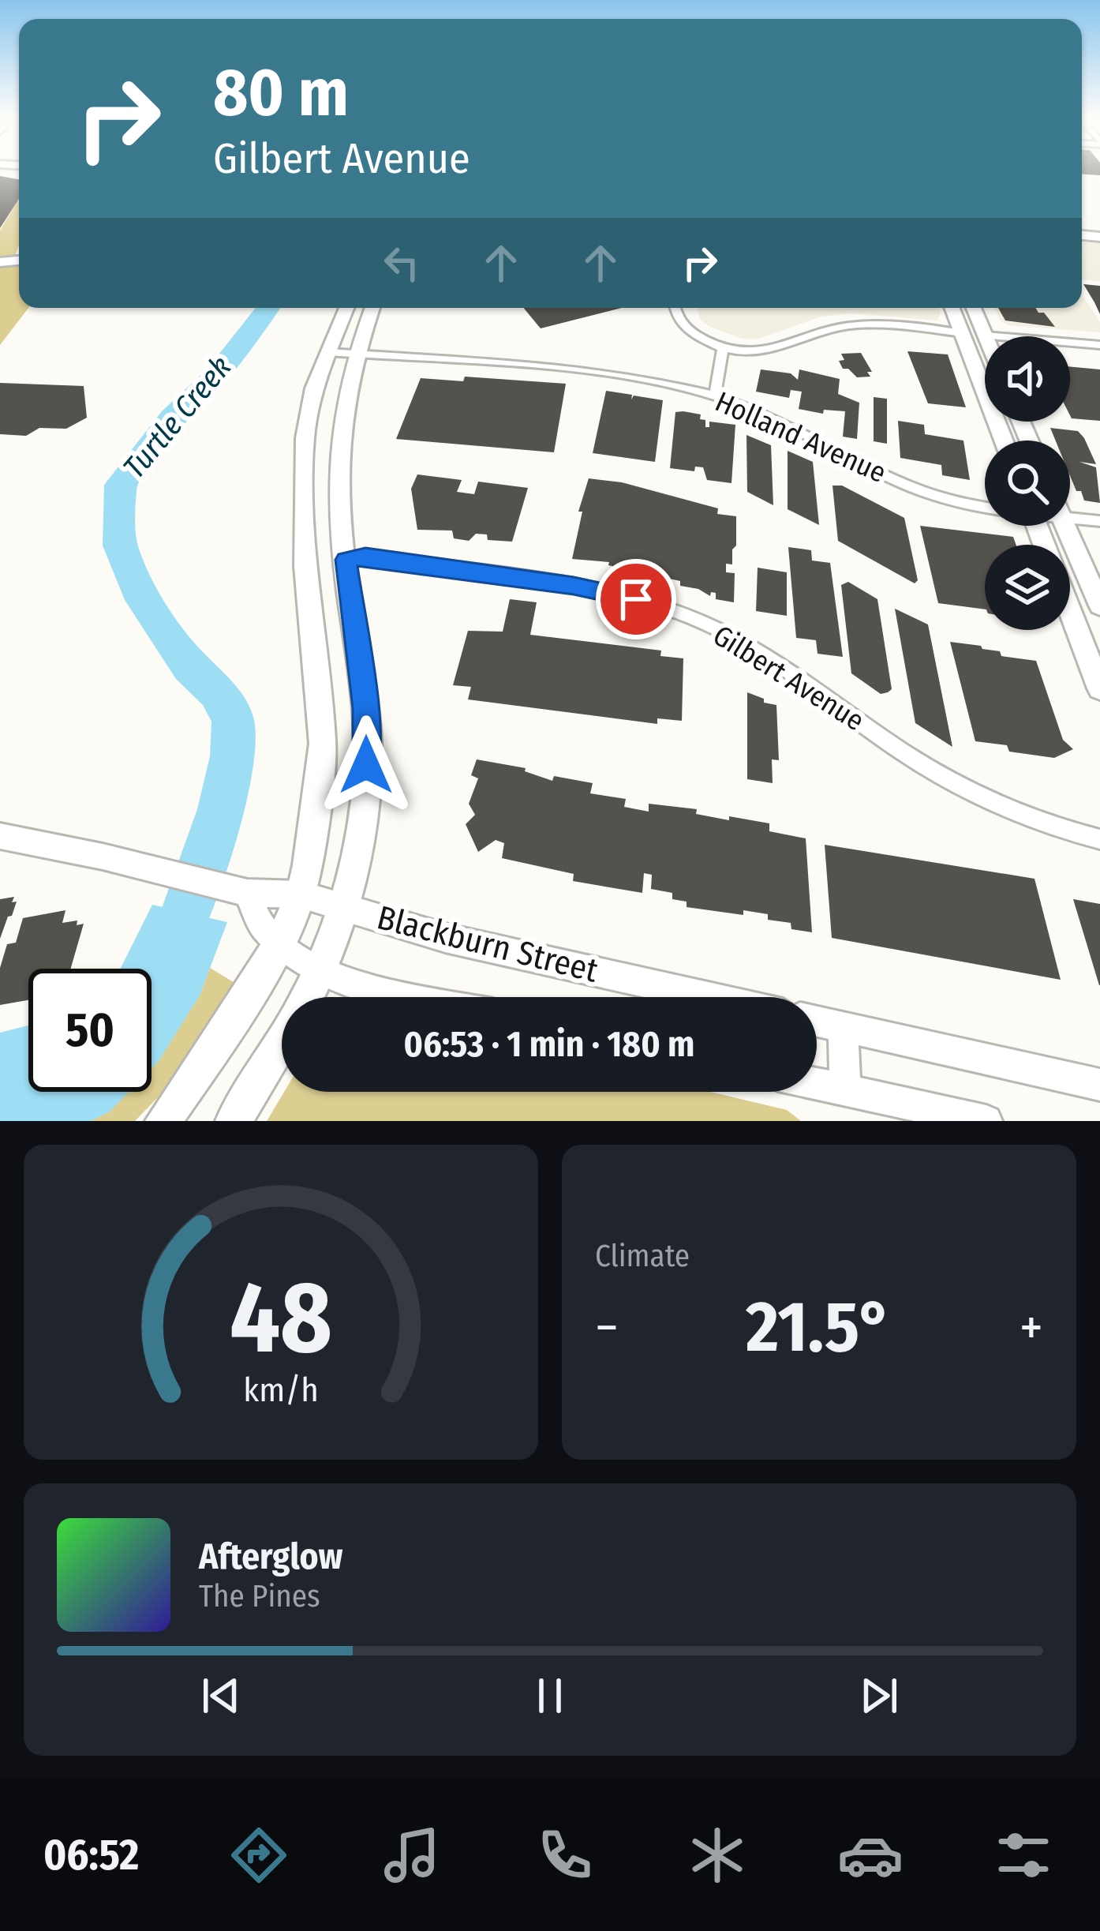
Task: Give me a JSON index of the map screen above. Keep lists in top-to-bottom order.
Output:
{
  "streets": {
    "street": ["Holland Avenue", "Gilbert Avenue", "Blackburn Street"]
  },
  "water": ["Turtle Creek"],
  "page": {
    "turn": ["80 m", "Gilbert Avenue"],
    "limit": "50",
    "trip": "06:53 · 1 min · 180 m",
    "tile": "Climate",
    "heat": ["−", "21.5°", "+"],
    "song": ["Afterglow", "The Pines"],
    "tabs": "06:52",
    "gauge": ["48", "km/h"]
  }
}
